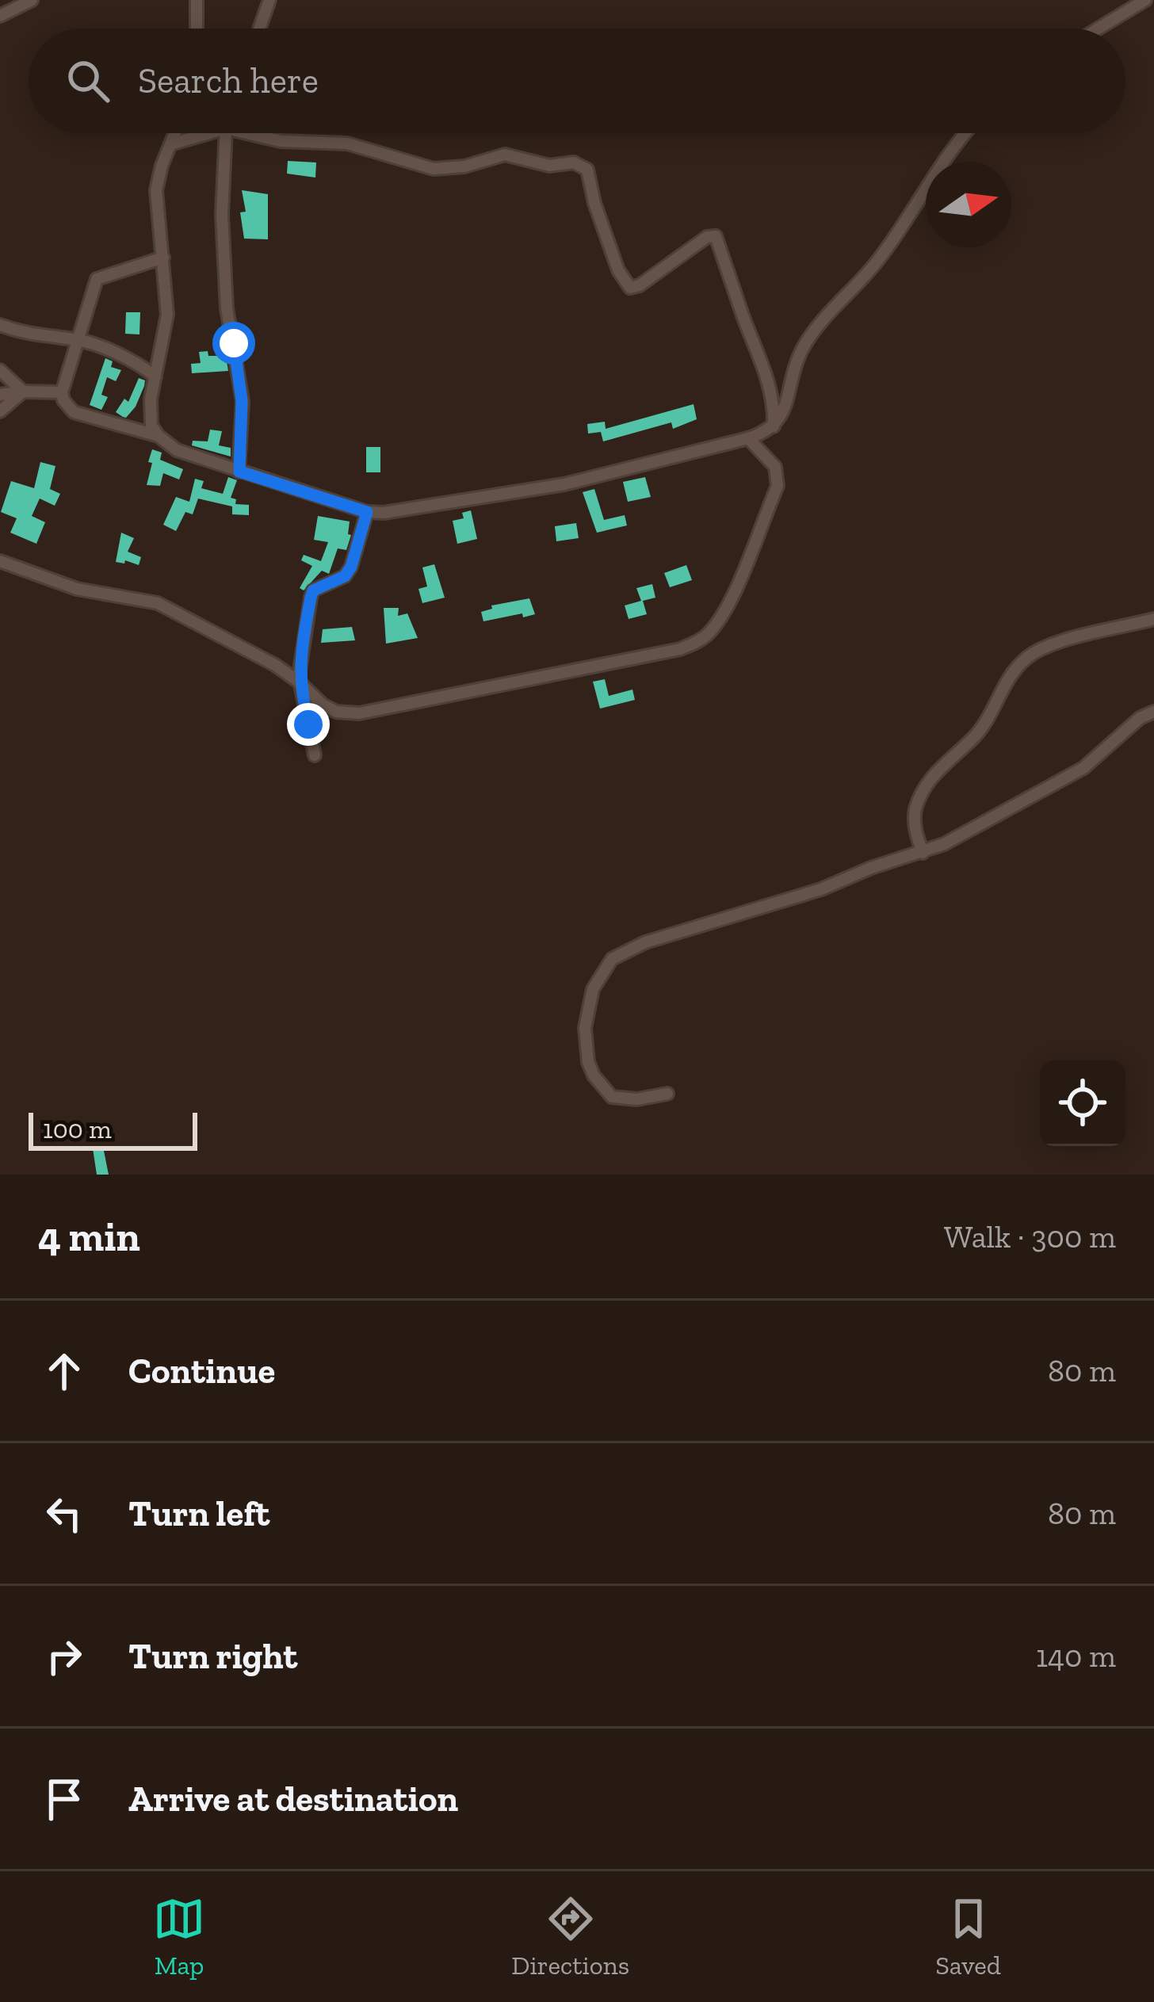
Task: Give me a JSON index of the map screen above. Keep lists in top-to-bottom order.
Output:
{
  "scale_bar": "100 m",
  "north": "right",
  "page": {
    "search": "Search here",
    "scale": "100 m",
    "heading": ["4 min", "Walk · 300 m"],
    "list": [
      ["Continue", "80 m"],
      ["Turn left", "80 m"],
      ["Turn right", "140 m"],
      "Arrive at destination"
    ],
    "nav": ["Map", "Directions", "Saved"]
  }
}
